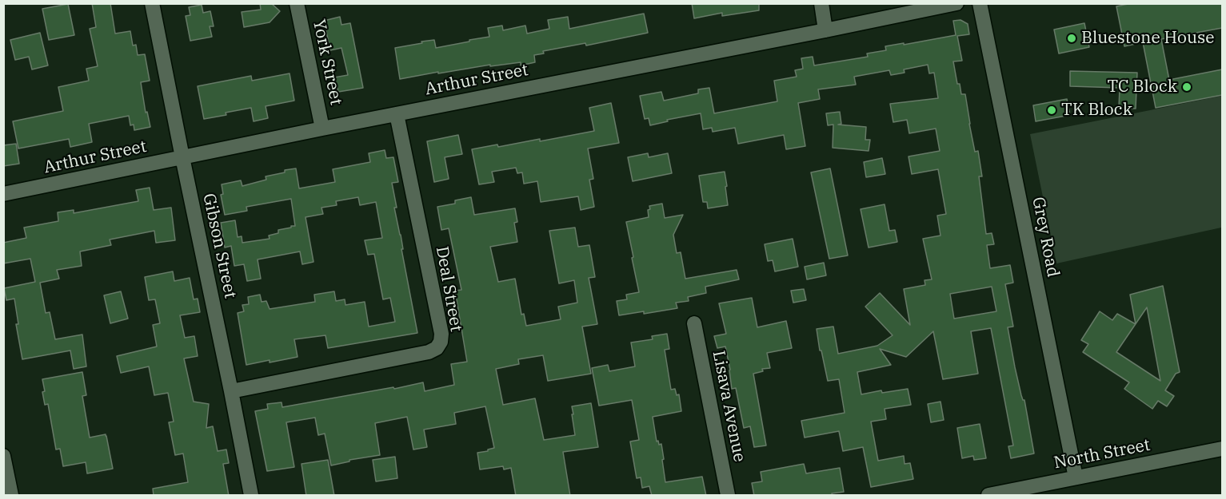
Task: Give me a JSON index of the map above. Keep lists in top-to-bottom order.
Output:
{
  "streets": {
    "street": [
      "York Street",
      "Arthur Street",
      "Grey Road",
      "Gibson Street",
      "Deal Street",
      "Lisava Avenue",
      "North Street"
    ]
  },
  "crossings": [
    ["York Street", "Arthur Street"],
    ["Arthur Street", "Gibson Street"],
    ["Arthur Street", "Deal Street"],
    ["Grey Road", "North Street"],
    ["Gibson Street", "Deal Street"]
  ],
  "places": ["Bluestone House", "TC Block", "TK Block"]
}
